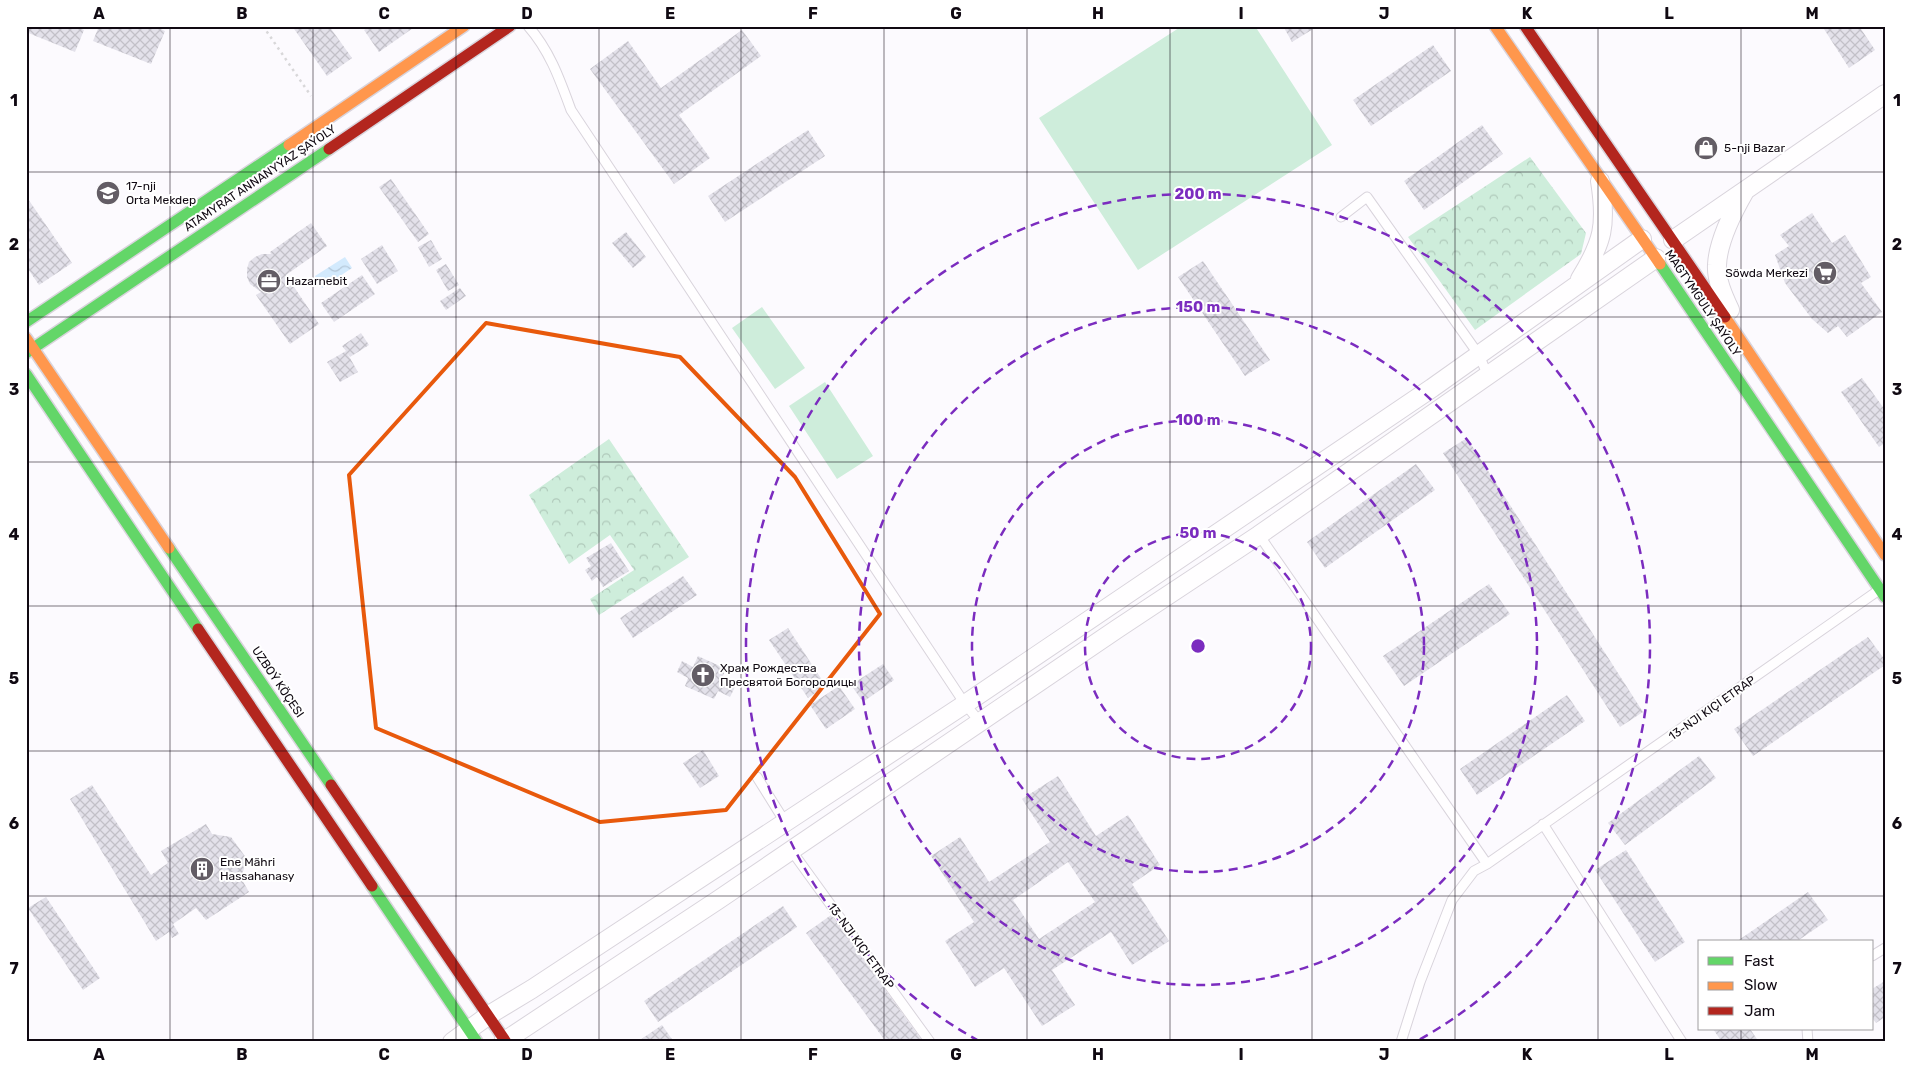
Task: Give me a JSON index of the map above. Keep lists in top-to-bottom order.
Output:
{
  "streets": {
    "street": ["ATAMYRAT ANNANYÝAZ ŞAÝOLY", "MAGTYMGULY ŞAÝOLY", "UZBOÝ KÖÇESI"],
    "lane": ["13-NJI KIÇI ETRAP"]
  },
  "crossings": [
    ["ATAMYRAT ANNANYÝAZ ŞAÝOLY", "UZBOÝ KÖÇESI"],
    ["MAGTYMGULY ŞAÝOLY", "13-NJI KIÇI ETRAP"]
  ],
  "places": {
    "shop": ["5-nji Bazar"],
    "school or university": ["17-nji Orta Mekdep"],
    "supermarket": ["Söwda Merkezi"],
    "office": ["Hazarnebit"],
    "church": ["Храм Рождества Пресвятой Богородицы"],
    "building": ["Ene Mähri Hassahanasy"]
  },
  "legend": ["Fast", "Slow", "Jam"],
  "grid": {
    "columns": [
      "A",
      "B",
      "C",
      "D",
      "E",
      "F",
      "G",
      "H",
      "I",
      "J",
      "K",
      "L",
      "M"
    ],
    "rows": [
      "1",
      "2",
      "3",
      "4",
      "5",
      "6",
      "7"
    ]
  },
  "rings": [
    "200 m",
    "150 m",
    "100 m",
    "50 m"
  ]
}
